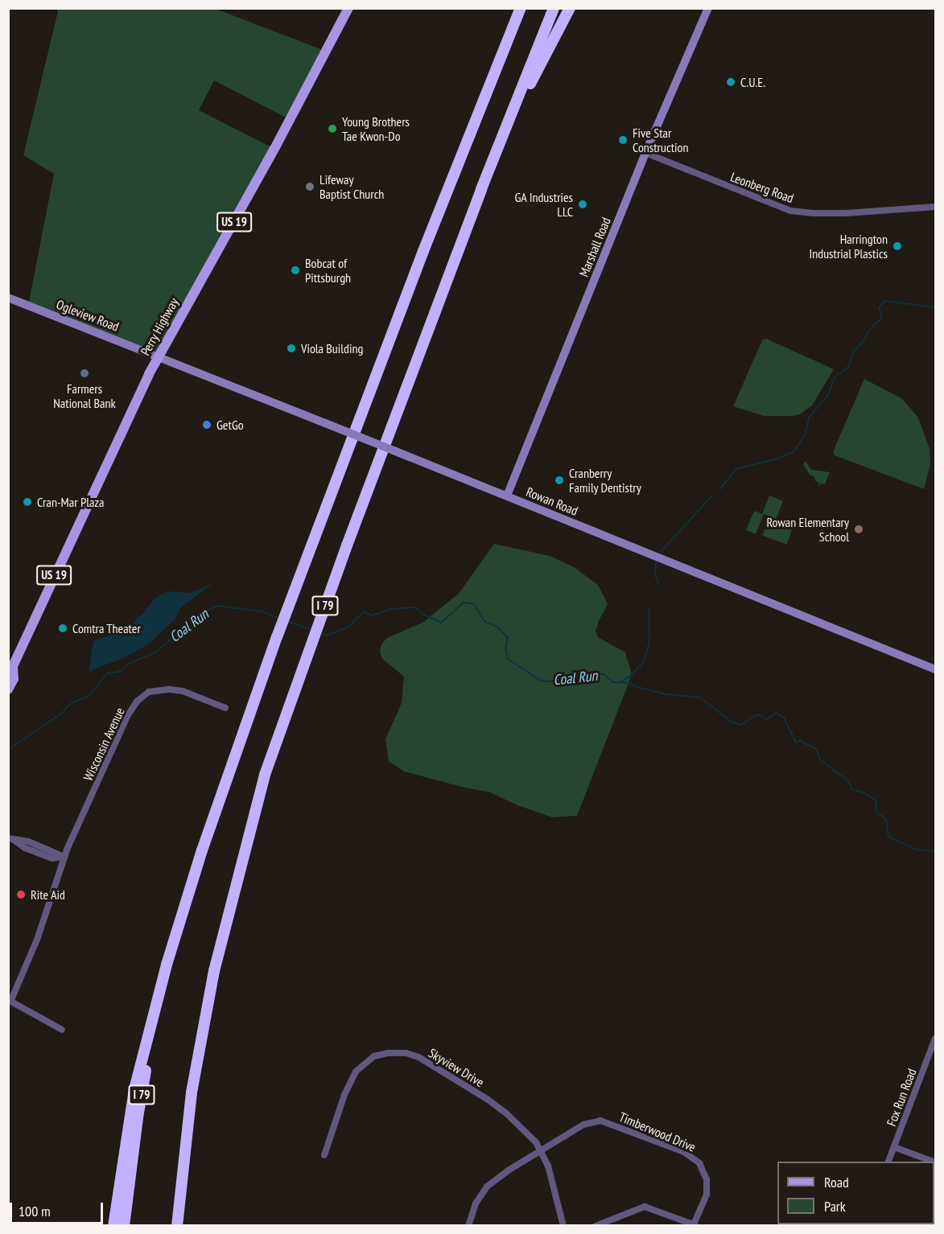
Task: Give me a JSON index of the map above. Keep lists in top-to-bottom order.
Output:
{
  "streets": {
    "highway": ["I 79"],
    "main road": ["US 19", "Perry Highway"],
    "street": [
      "Leonberg Road",
      "Marshall Road",
      "Ogleview Road",
      "Rowan Road",
      "Wisconsin Avenue",
      "Skyview Drive",
      "Fox Run Road",
      "Timberwood Drive"
    ]
  },
  "crossings": [
    ["Leonberg Road", "Marshall Road"],
    ["Marshall Road", "Rowan Road"],
    ["Ogleview Road", "Perry Highway"],
    ["Ogleview Road", "Rowan Road"],
    ["Perry Highway", "Rowan Road"],
    ["Skyview Drive", "Timberwood Drive"]
  ],
  "water": ["Coal Run"],
  "places": [
    "C.U.E.",
    "Young Brothers Tae Kwon-Do",
    "Five Star Construction",
    "Lifeway Baptist Church",
    "GA Industries LLC",
    "Harrington Industrial Plastics",
    "Bobcat of Pittsburgh",
    "Viola Building",
    "Farmers National Bank",
    "GetGo",
    "Cranberry Family Dentistry",
    "Cran-Mar Plaza",
    "Rowan Elementary School",
    "Comtra Theater",
    "Rite Aid"
  ],
  "legend": ["Road", "Park"],
  "scale_bar": "100 m"
}
